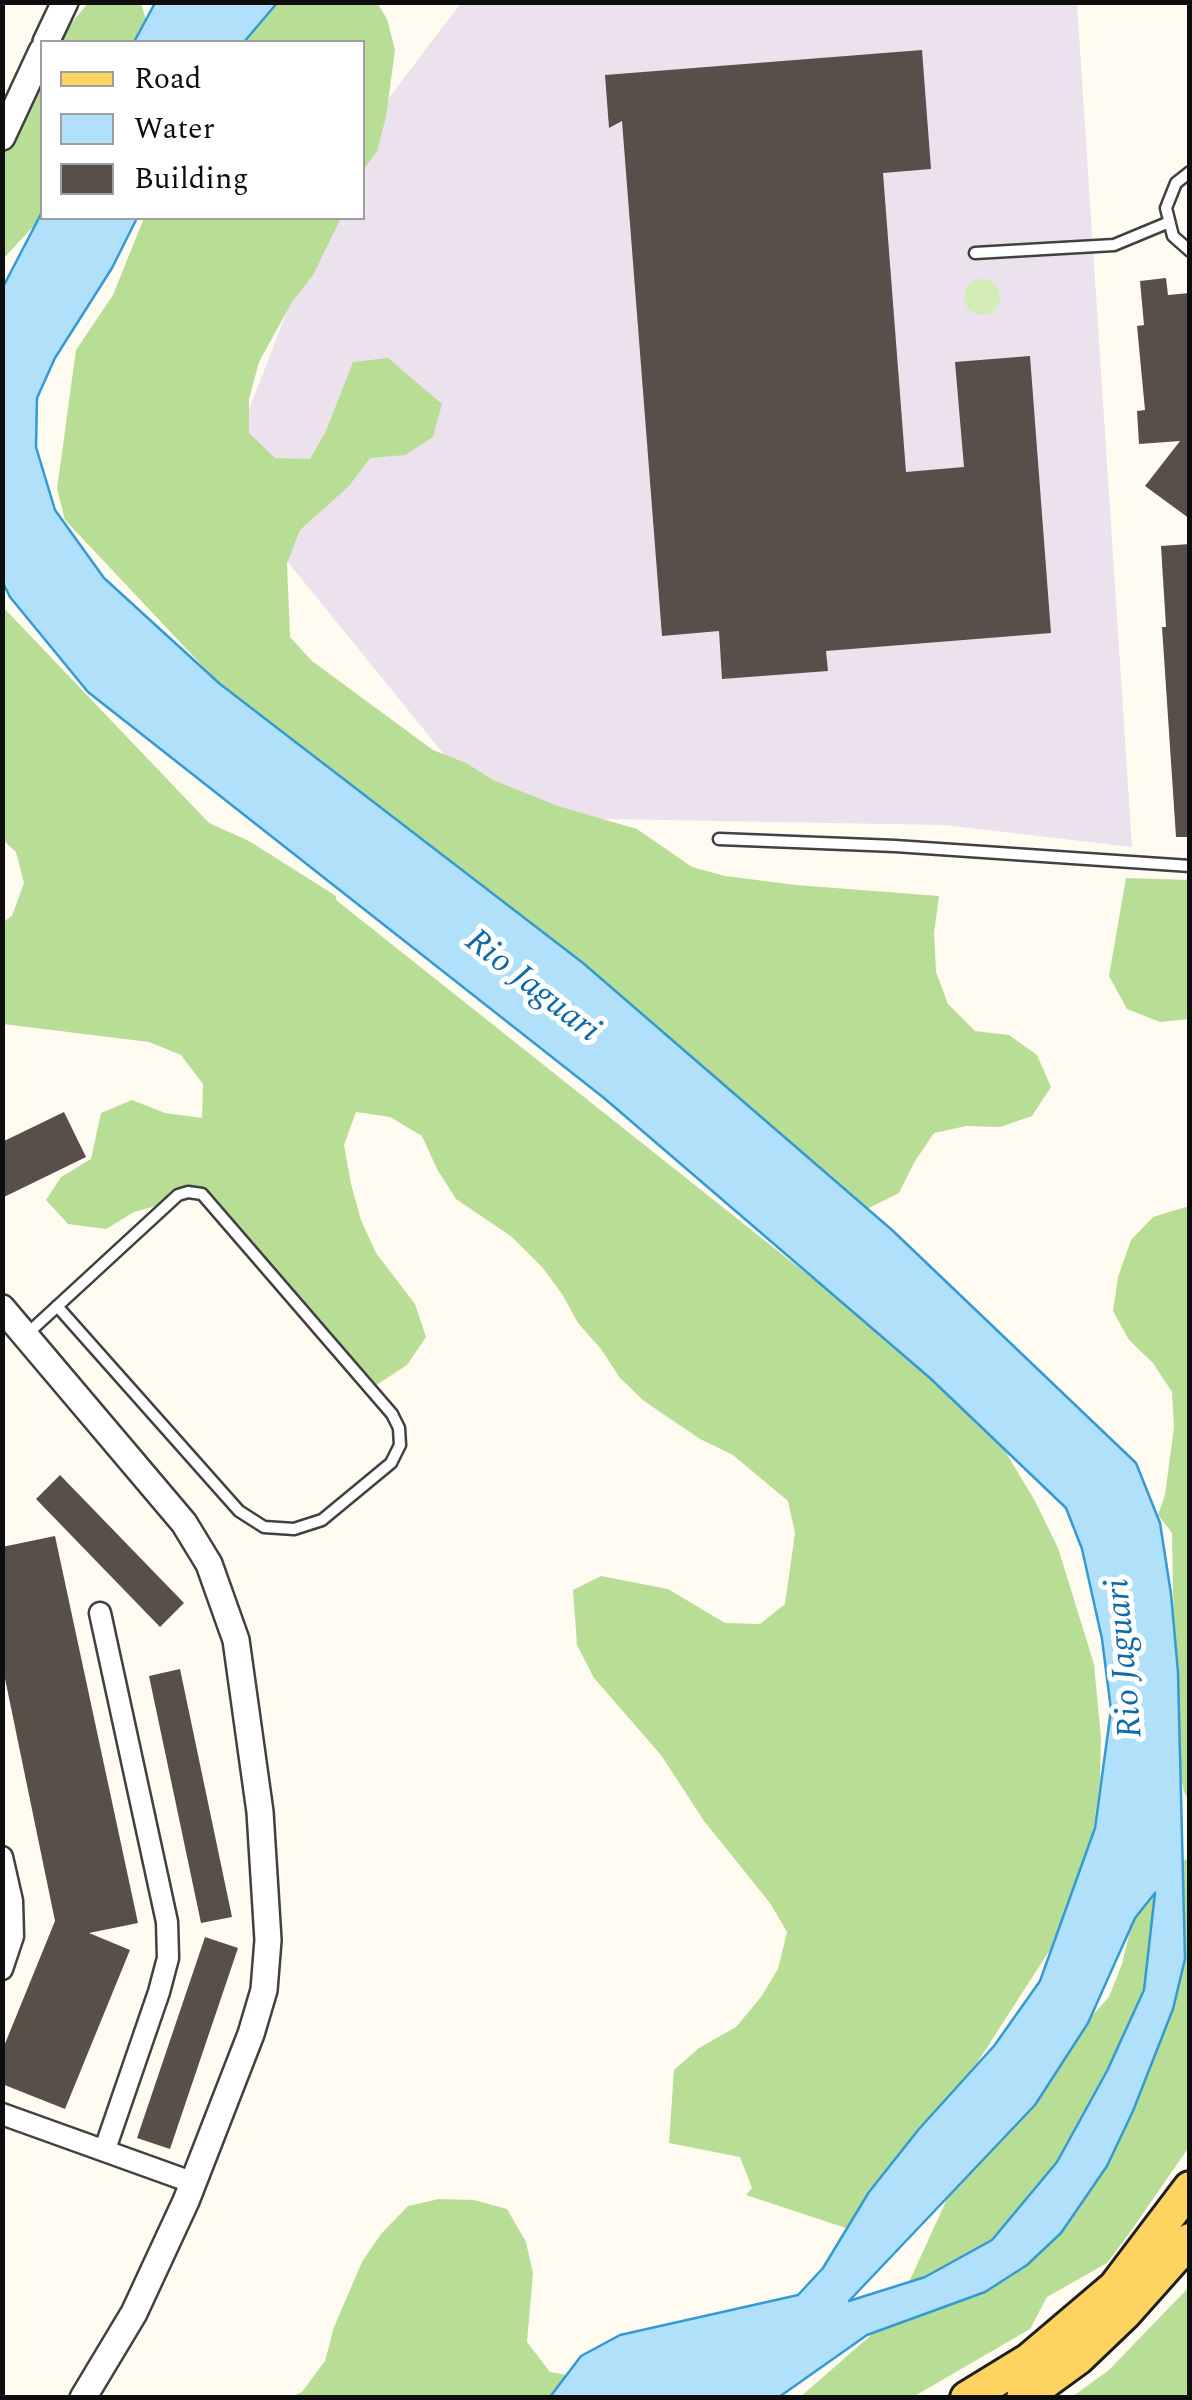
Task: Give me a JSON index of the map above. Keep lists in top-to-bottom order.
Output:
{
  "water": ["Rio Jaguari"],
  "legend": ["Road", "Water", "Building"]
}
